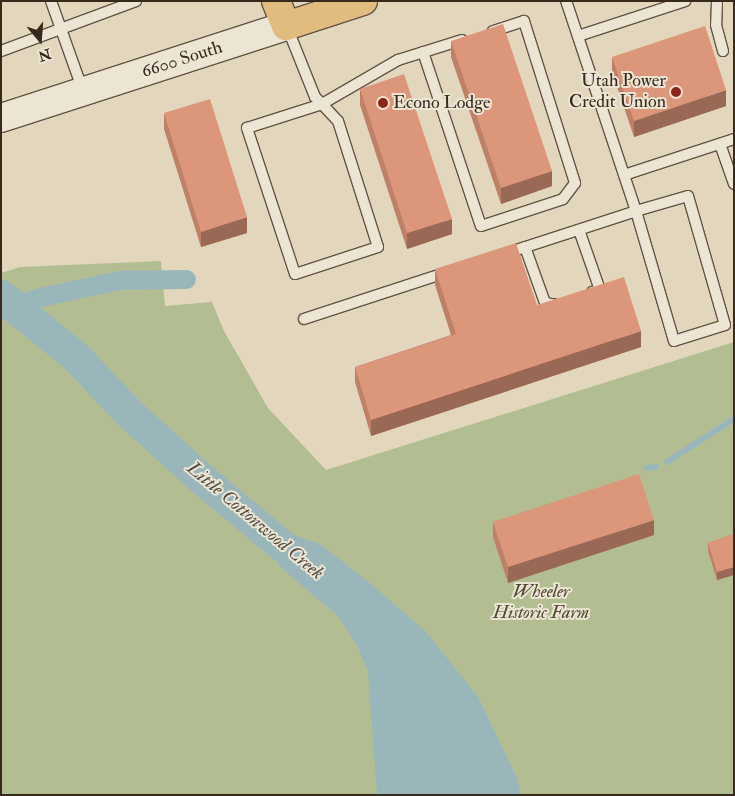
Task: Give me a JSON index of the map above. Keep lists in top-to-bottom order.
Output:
{
  "streets": {
    "main road": ["6600 South"]
  },
  "water": ["Little Cottonwood Creek"],
  "parks": ["Wheeler Historic Farm"],
  "places": ["Utah Power Credit Union", "Econo Lodge"],
  "north": "bottom"
}
